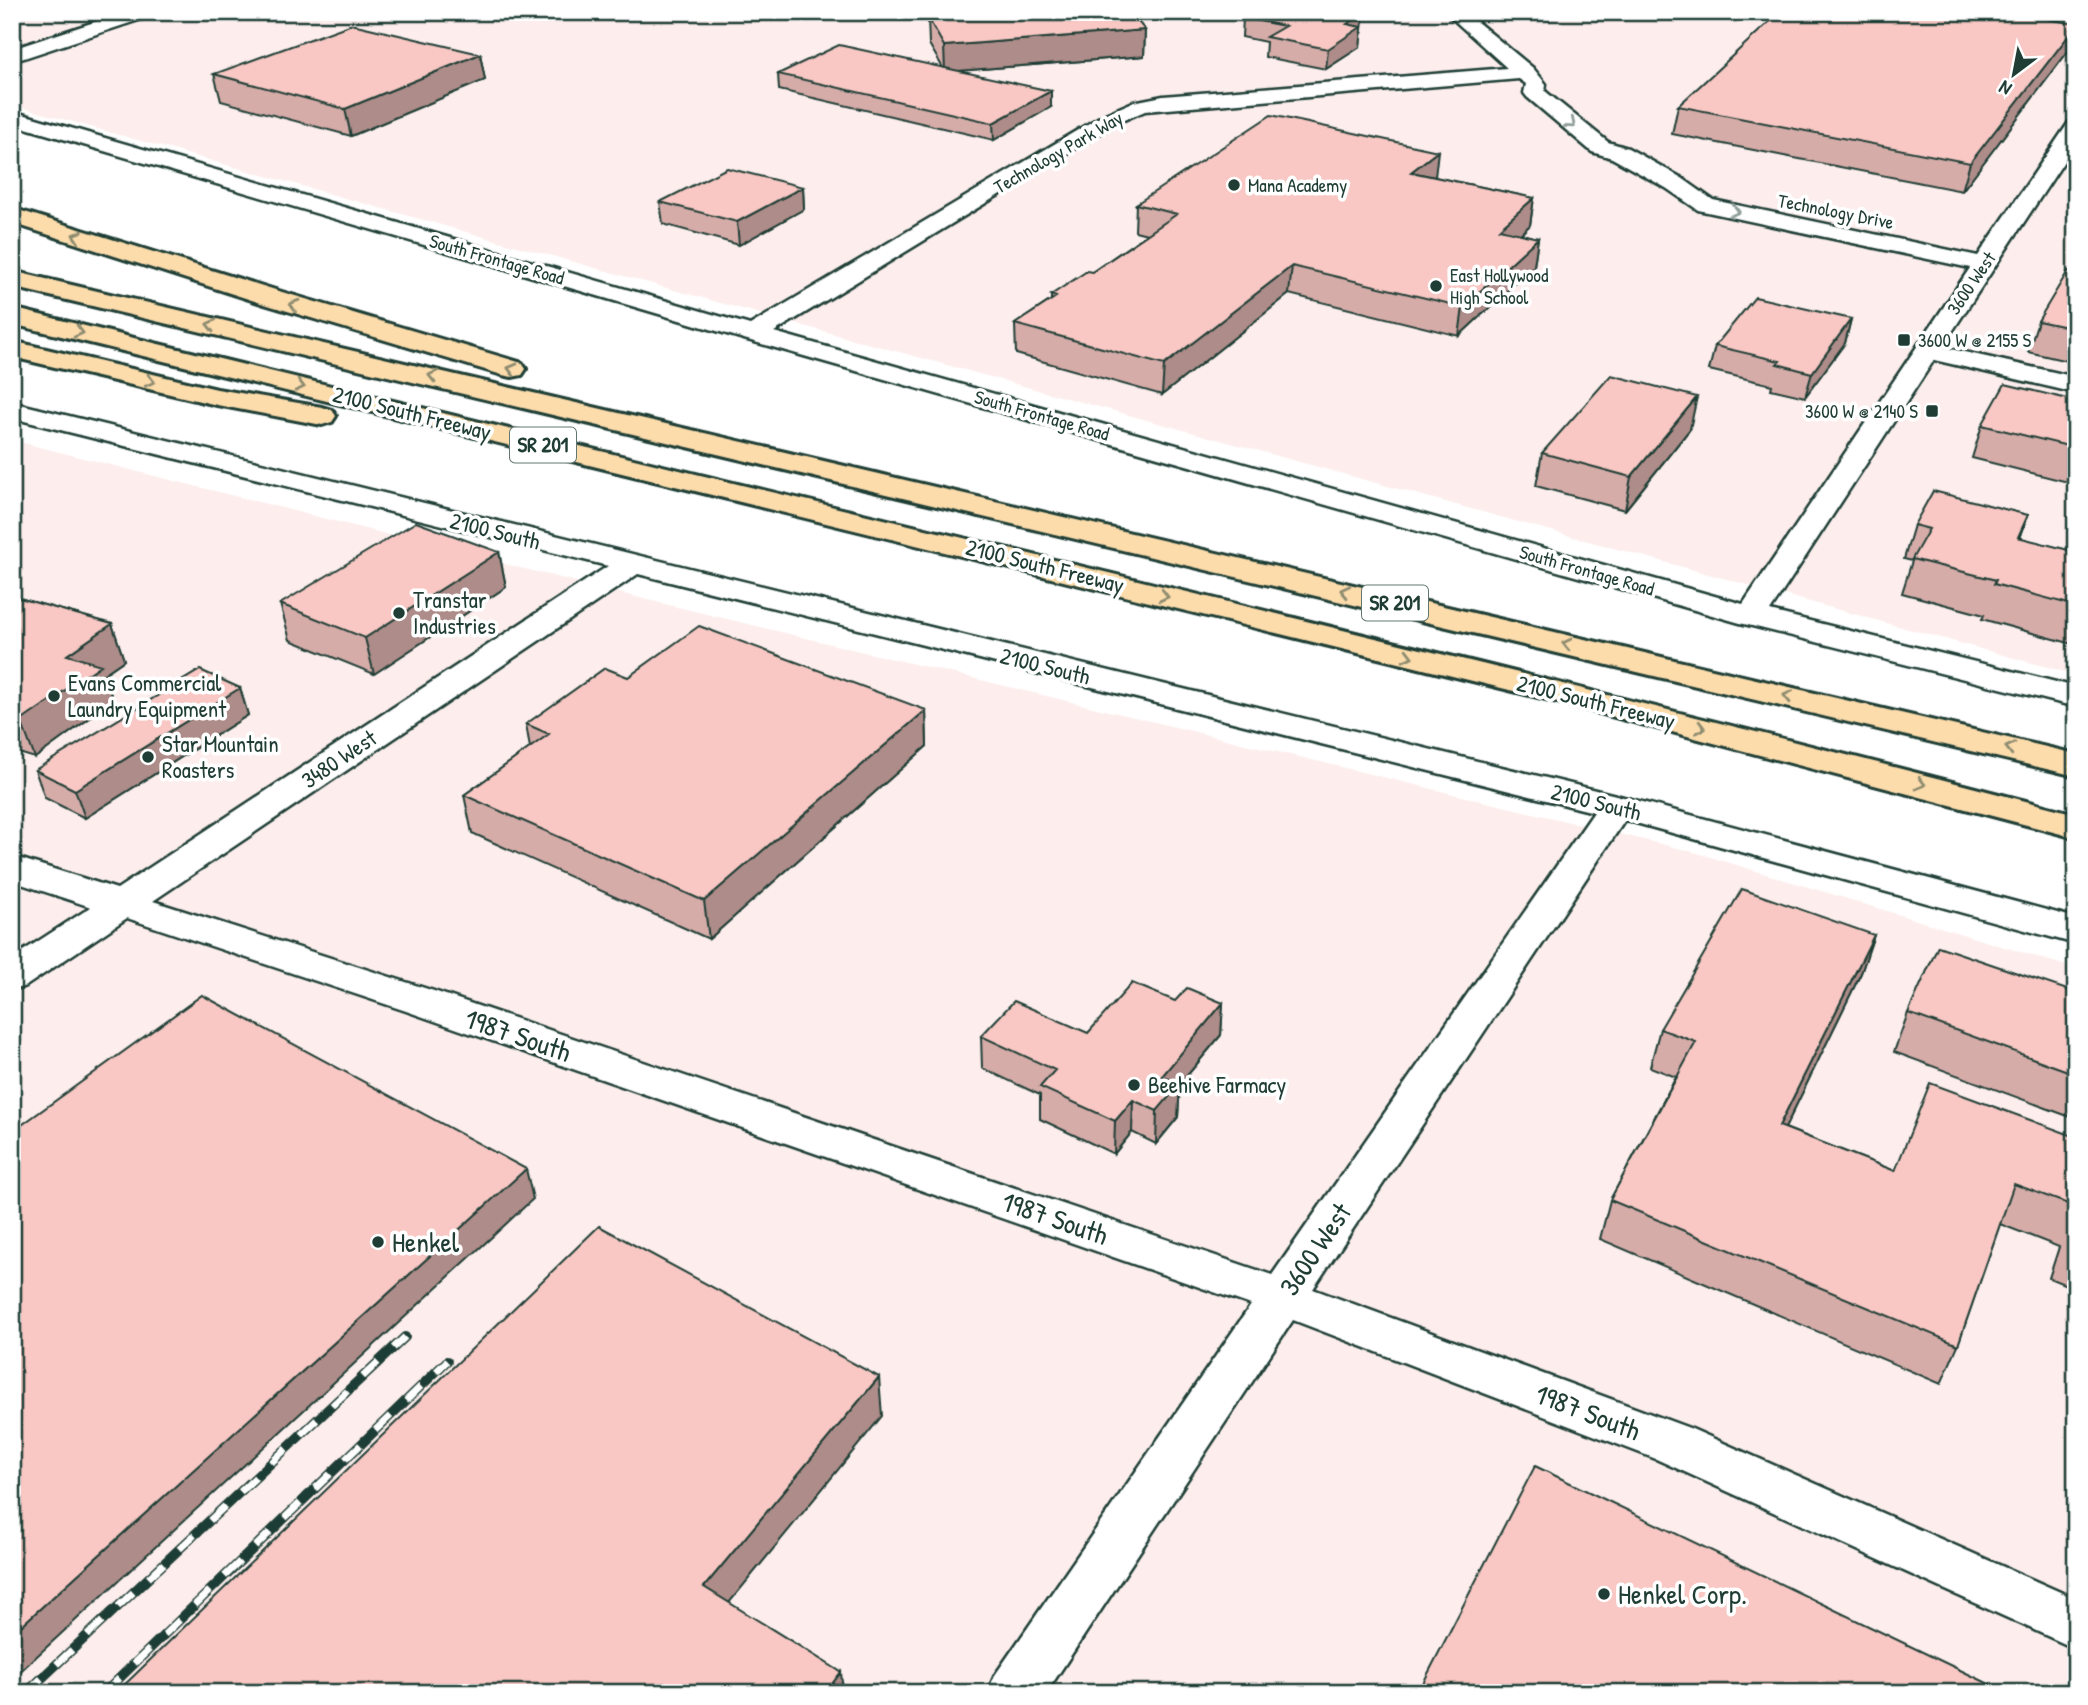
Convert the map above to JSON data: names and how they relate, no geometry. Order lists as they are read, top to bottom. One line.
{"streets":{"highway":["2100 South Freeway","SR 201"],"street":["Technology Park Way","Technology Drive","South Frontage Road","3600 West","2100 South","3480 West","1987 South"]},"crossings":[["Technology Park Way","Technology Drive"],["Technology Park Way","South Frontage Road"],["Technology Drive","3600 West"],["South Frontage Road","3600 West"],["3600 West","2100 South"],["3600 West","1987 South"],["2100 South","3480 West"],["3480 West","1987 South"]],"places":{"other":["Mana Academy","East Hollywood High School","Transtar Industries","Evans Commercial Laundry Equipment","Star Mountain Roasters","Beehive Farmacy","Henkel","Henkel Corp."],"transit":["3600 W @ 2155 S","3600 W @ 2140 S"]},"north":"bottom left"}
